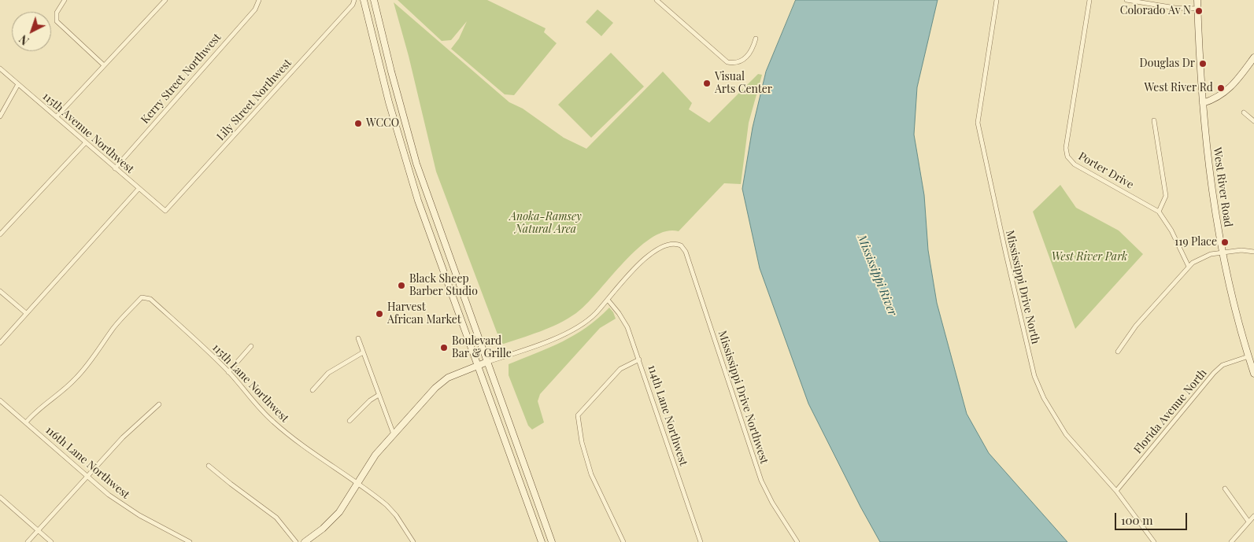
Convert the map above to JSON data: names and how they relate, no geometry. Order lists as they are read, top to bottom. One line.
{"streets":{"main road":["West River Road"],"street":["Kerry Street Northwest","Lily Street Northwest","115th Avenue Northwest","Porter Drive","Mississippi Drive North","115th Lane Northwest","Mississippi Drive Northwest","Florida Avenue North","114th Lane Northwest","116th Lane Northwest"]},"crossings":[["Kerry Street Northwest","115th Avenue Northwest"],["Lily Street Northwest","115th Avenue Northwest"],["West River Road","Florida Avenue North"],["Mississippi Drive North","Florida Avenue North"],["115th Lane Northwest","116th Lane Northwest"],["Mississippi Drive Northwest","114th Lane Northwest"]],"water":["Mississippi River"],"parks":["Anoka-Ramsey Natural Area","West River Park"],"places":["Colorado Av N","Douglas Dr","Visual Arts Center","West River Rd","WCCO","119 Place","Black Sheep Barber Studio","Harvest African Market","Boulevard Bar & Grille"],"scale_bar":"100 m","north":"bottom left"}
